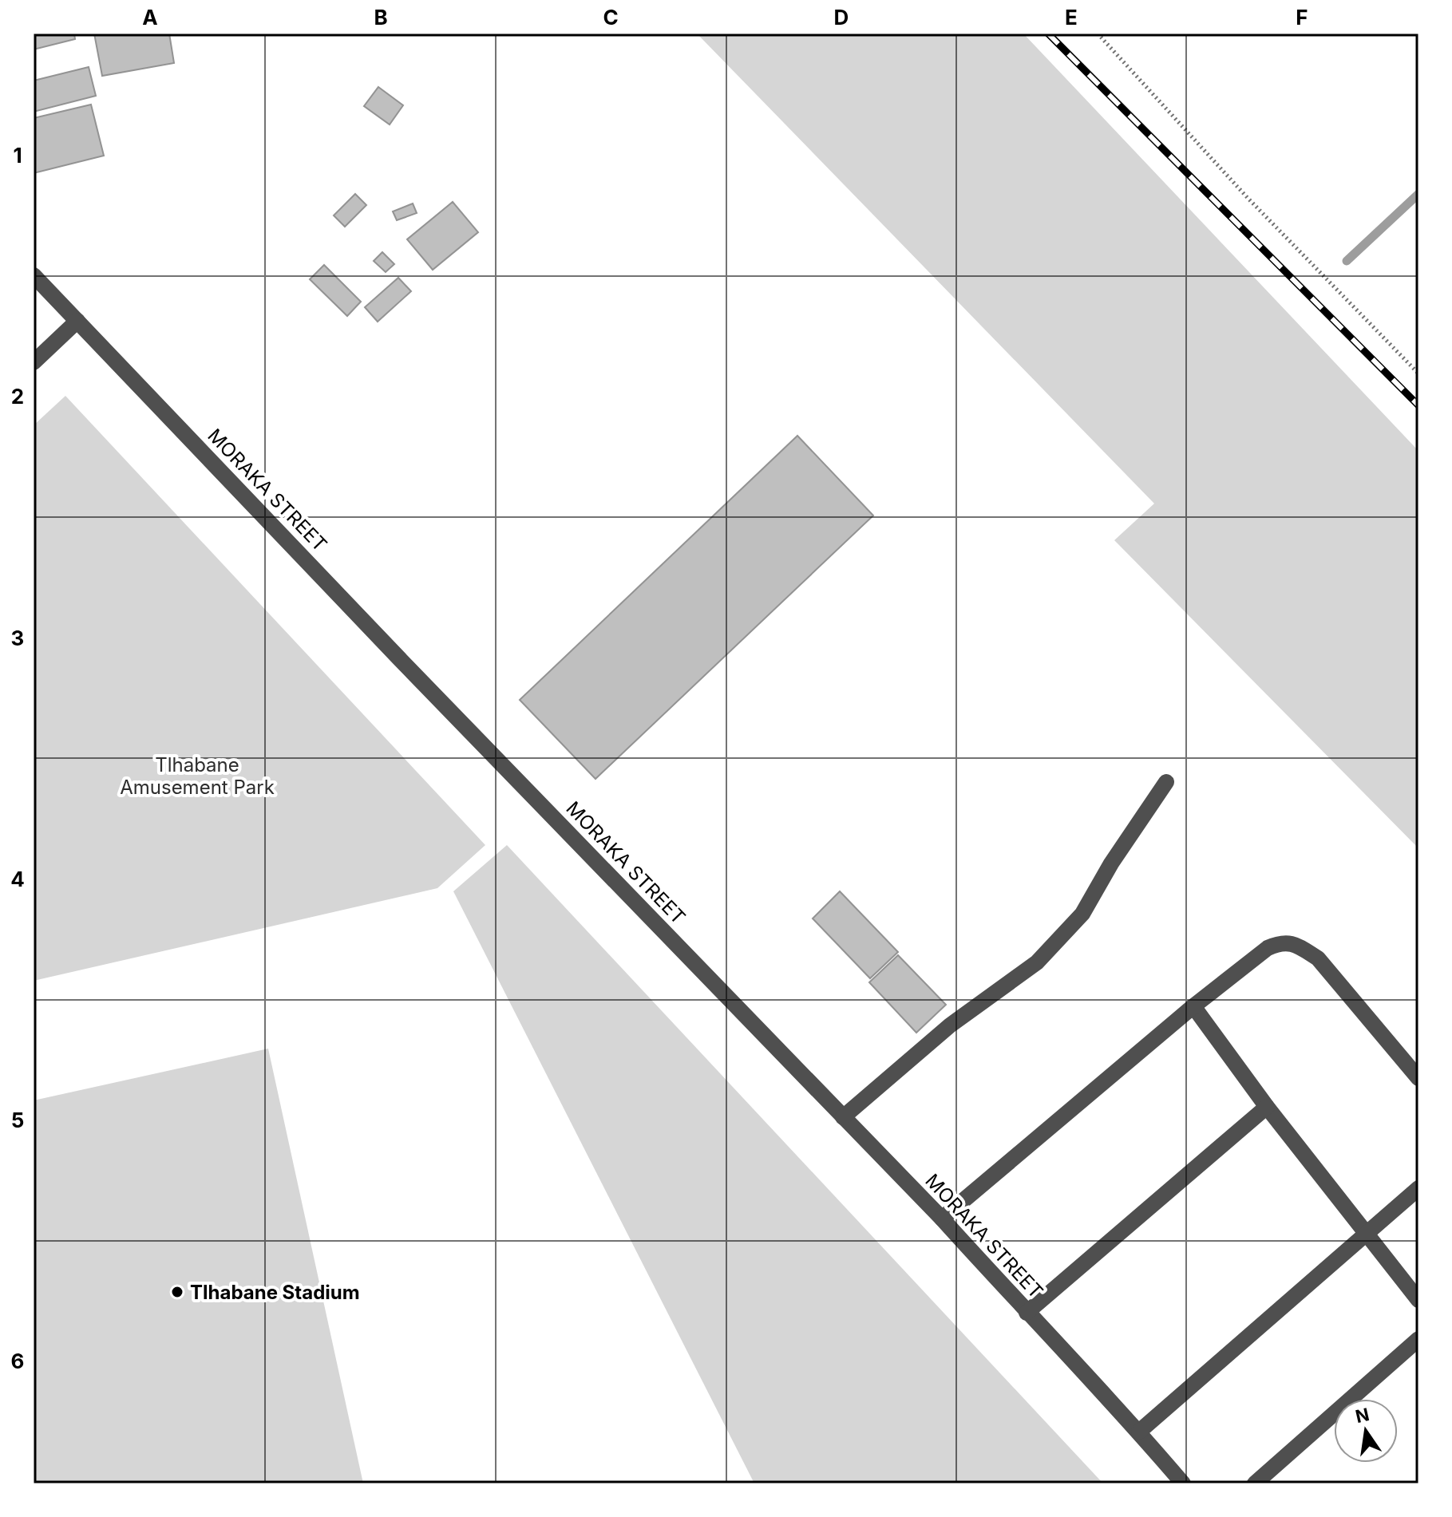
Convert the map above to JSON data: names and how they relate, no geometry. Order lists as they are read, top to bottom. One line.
{"streets":{"street":["MORAKA STREET"]},"parks":["Tlhabane Amusement Park"],"places":["Tlhabane Stadium"],"north":"top","grid":{"columns":["A","B","C","D","E","F"],"rows":["1","2","3","4","5","6"]}}
